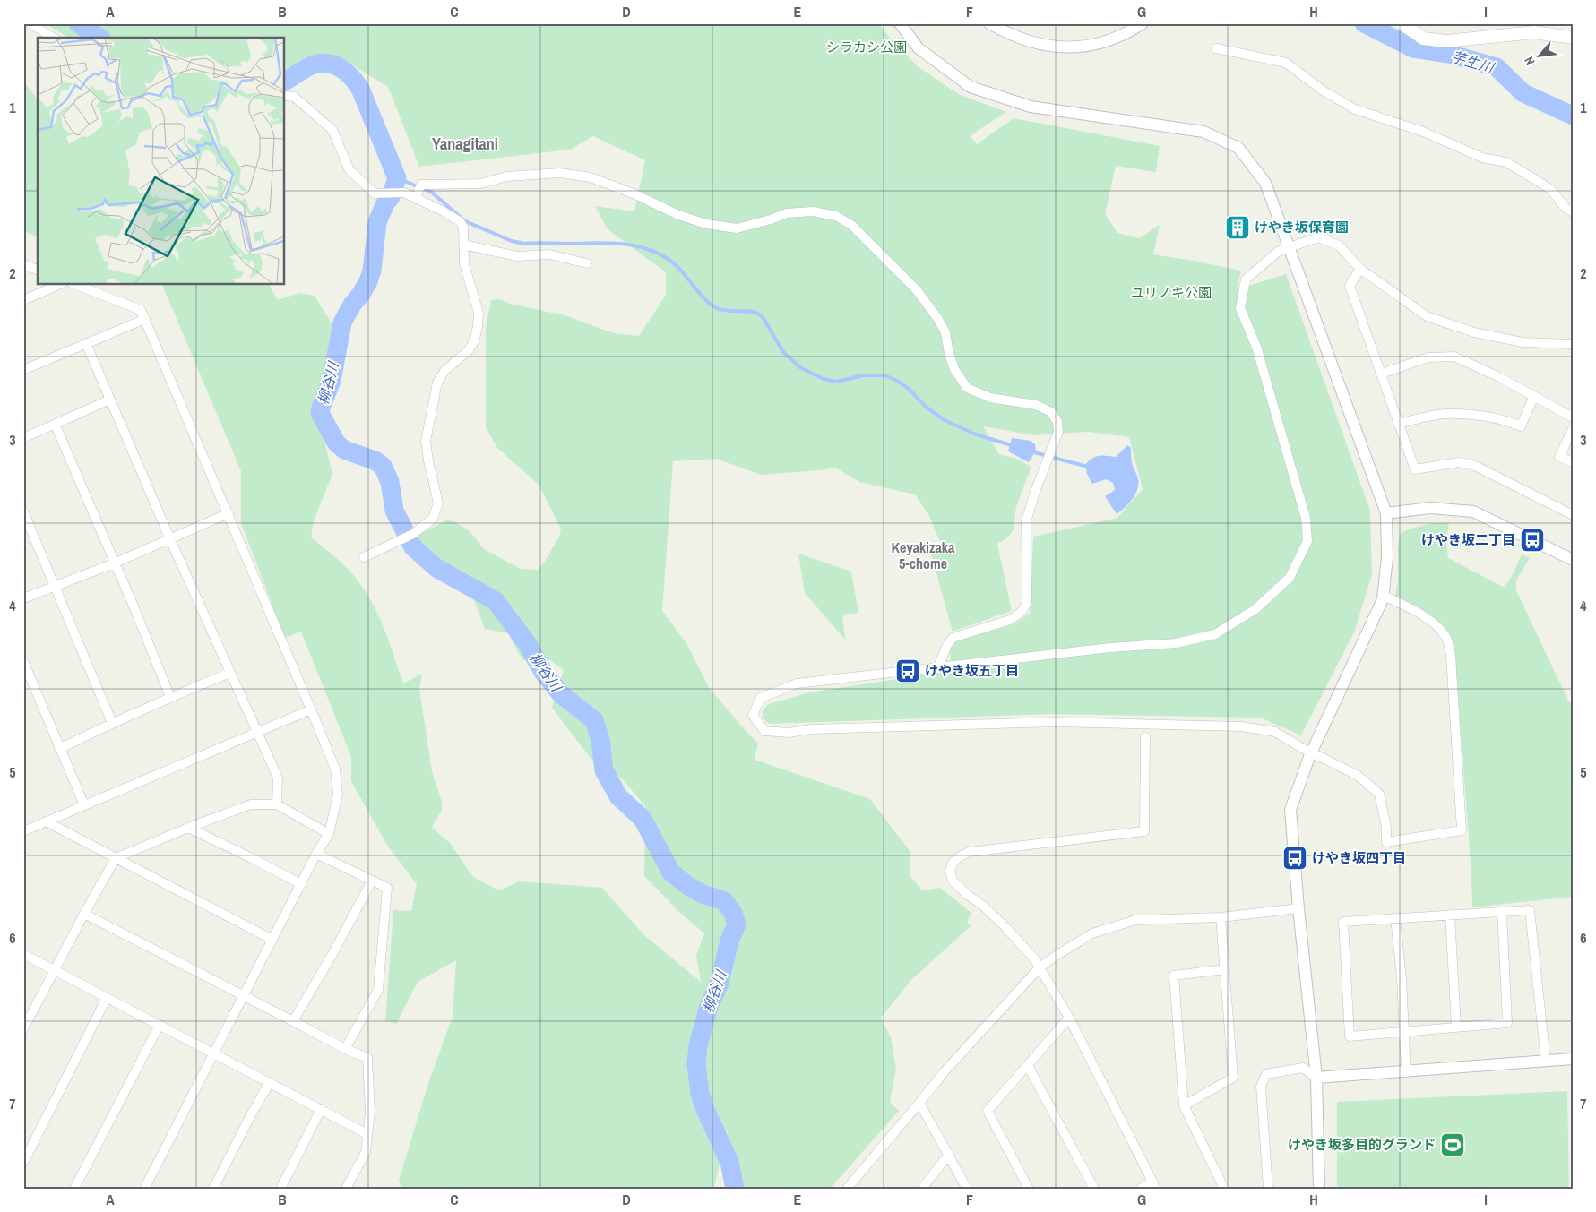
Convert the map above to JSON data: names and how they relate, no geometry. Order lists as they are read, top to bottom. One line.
{"districts":["Yanagitani","Keyakizaka 5-chome"],"water":["芋生川","柳谷川"],"parks":["シラカシ公園","ユリノキ公園"],"places":{"building":["けやき坂保育園"],"bus stop":["けやき坂二丁目","けやき坂五丁目","けやき坂四丁目"],"sports":["けやき坂多目的グランド"]},"north":"bottom left","grid":{"columns":["A","B","C","D","E","F","G","H","I"],"rows":["1","2","3","4","5","6","7"]}}
